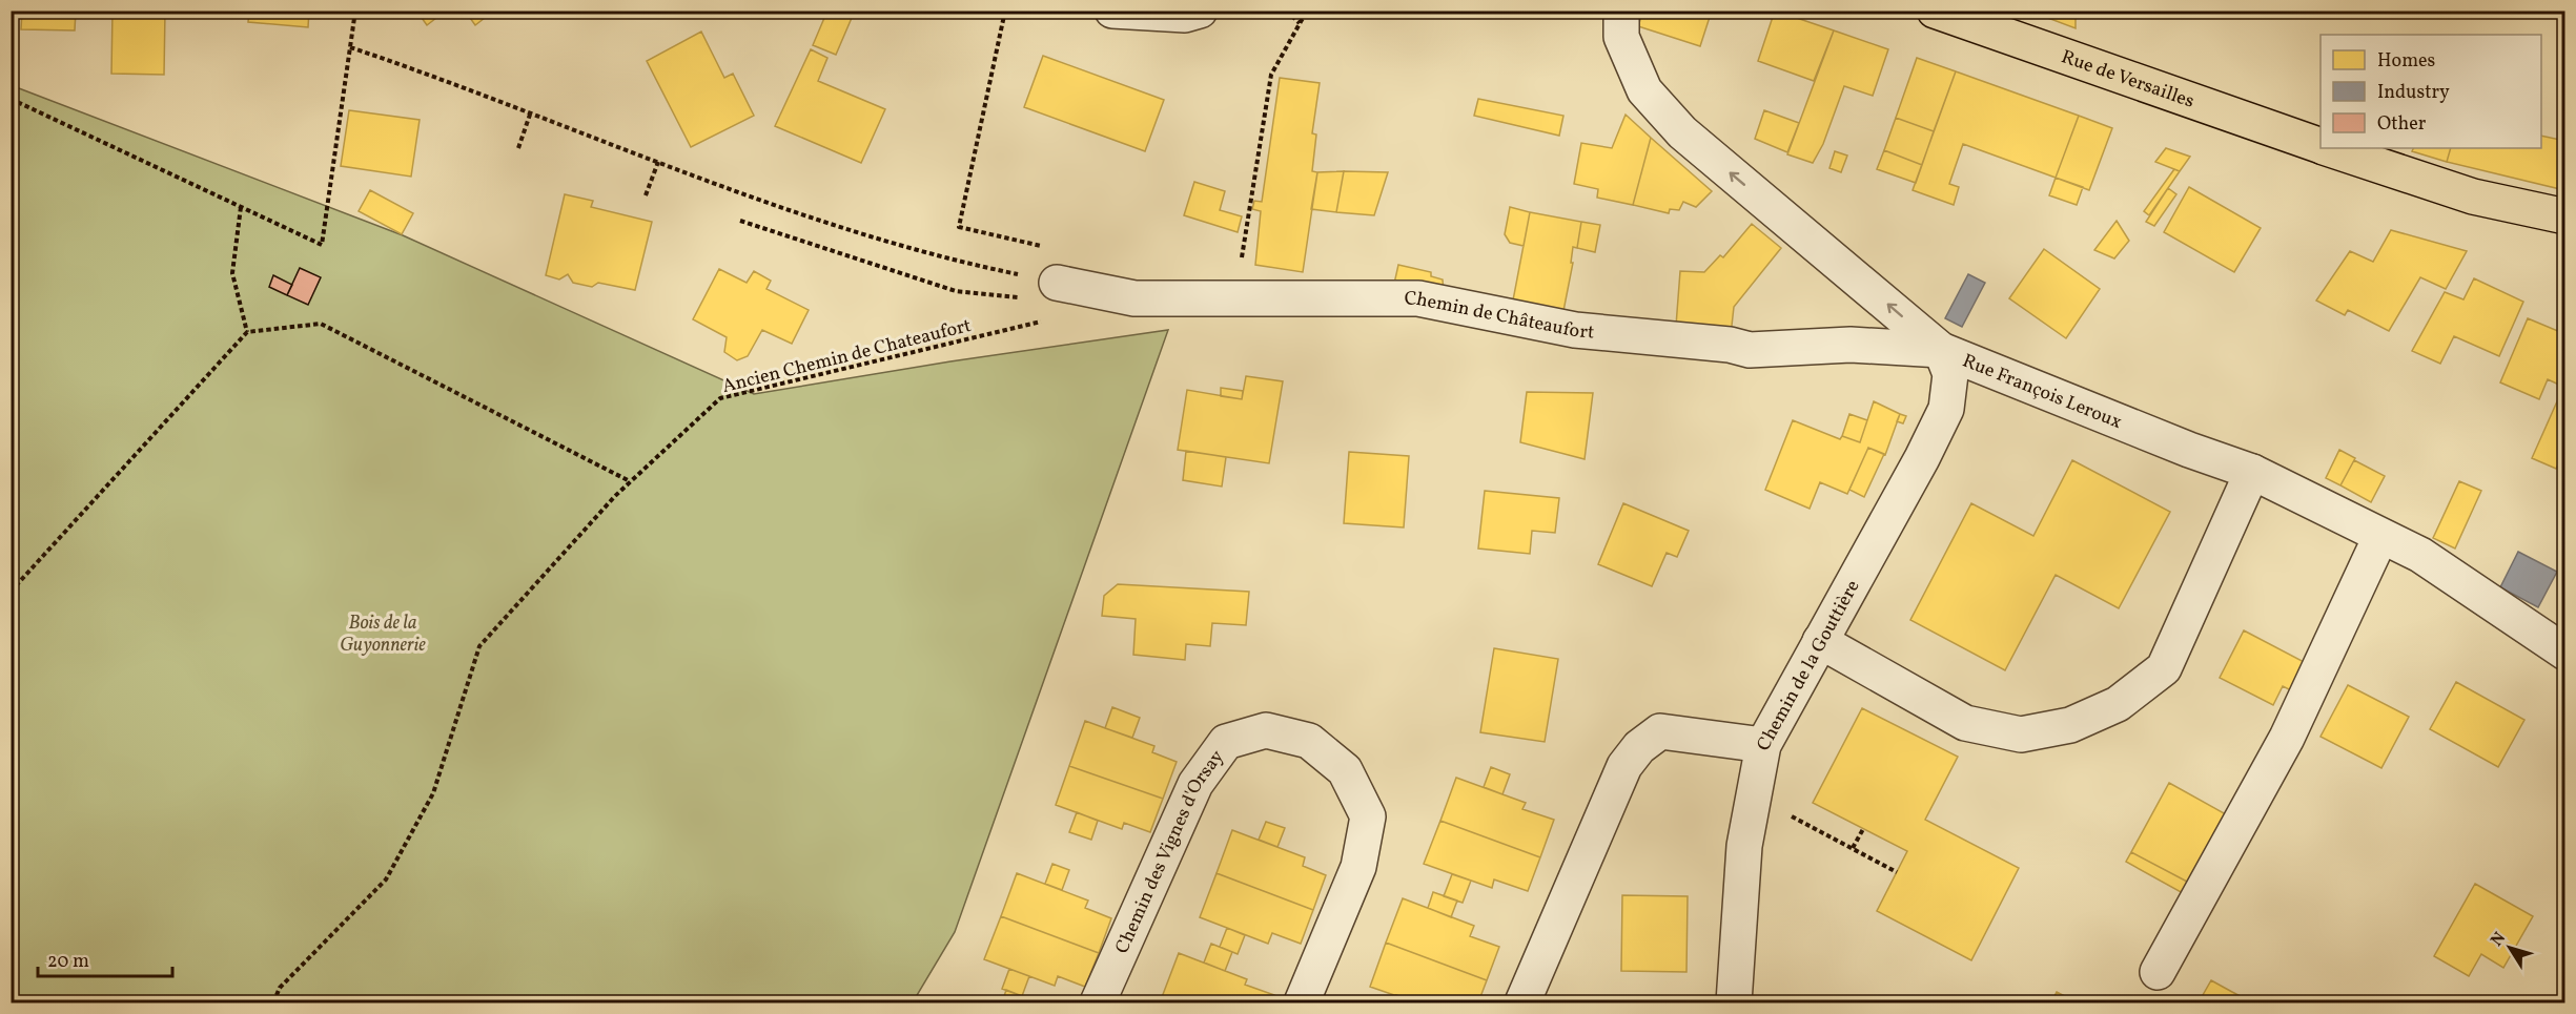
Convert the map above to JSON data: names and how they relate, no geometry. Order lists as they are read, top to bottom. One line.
{"streets":{"main road":["Rue de Versailles"],"street":["Chemin de Châteaufort","Rue François Leroux","Chemin de la Gouttière","Chemin des Vignes d'Orsay"],"path":["Ancien Chemin de Chateaufort"]},"crossings":[["Chemin de Châteaufort","Rue François Leroux"],["Chemin de Châteaufort","Chemin de la Gouttière"],["Rue François Leroux","Chemin de la Gouttière"]],"one_way":["Rue François Leroux"],"parks":["Bois de la Guyonnerie"],"legend":["Homes","Industry","Other"],"scale_bar":"20 m","north":"top left"}
